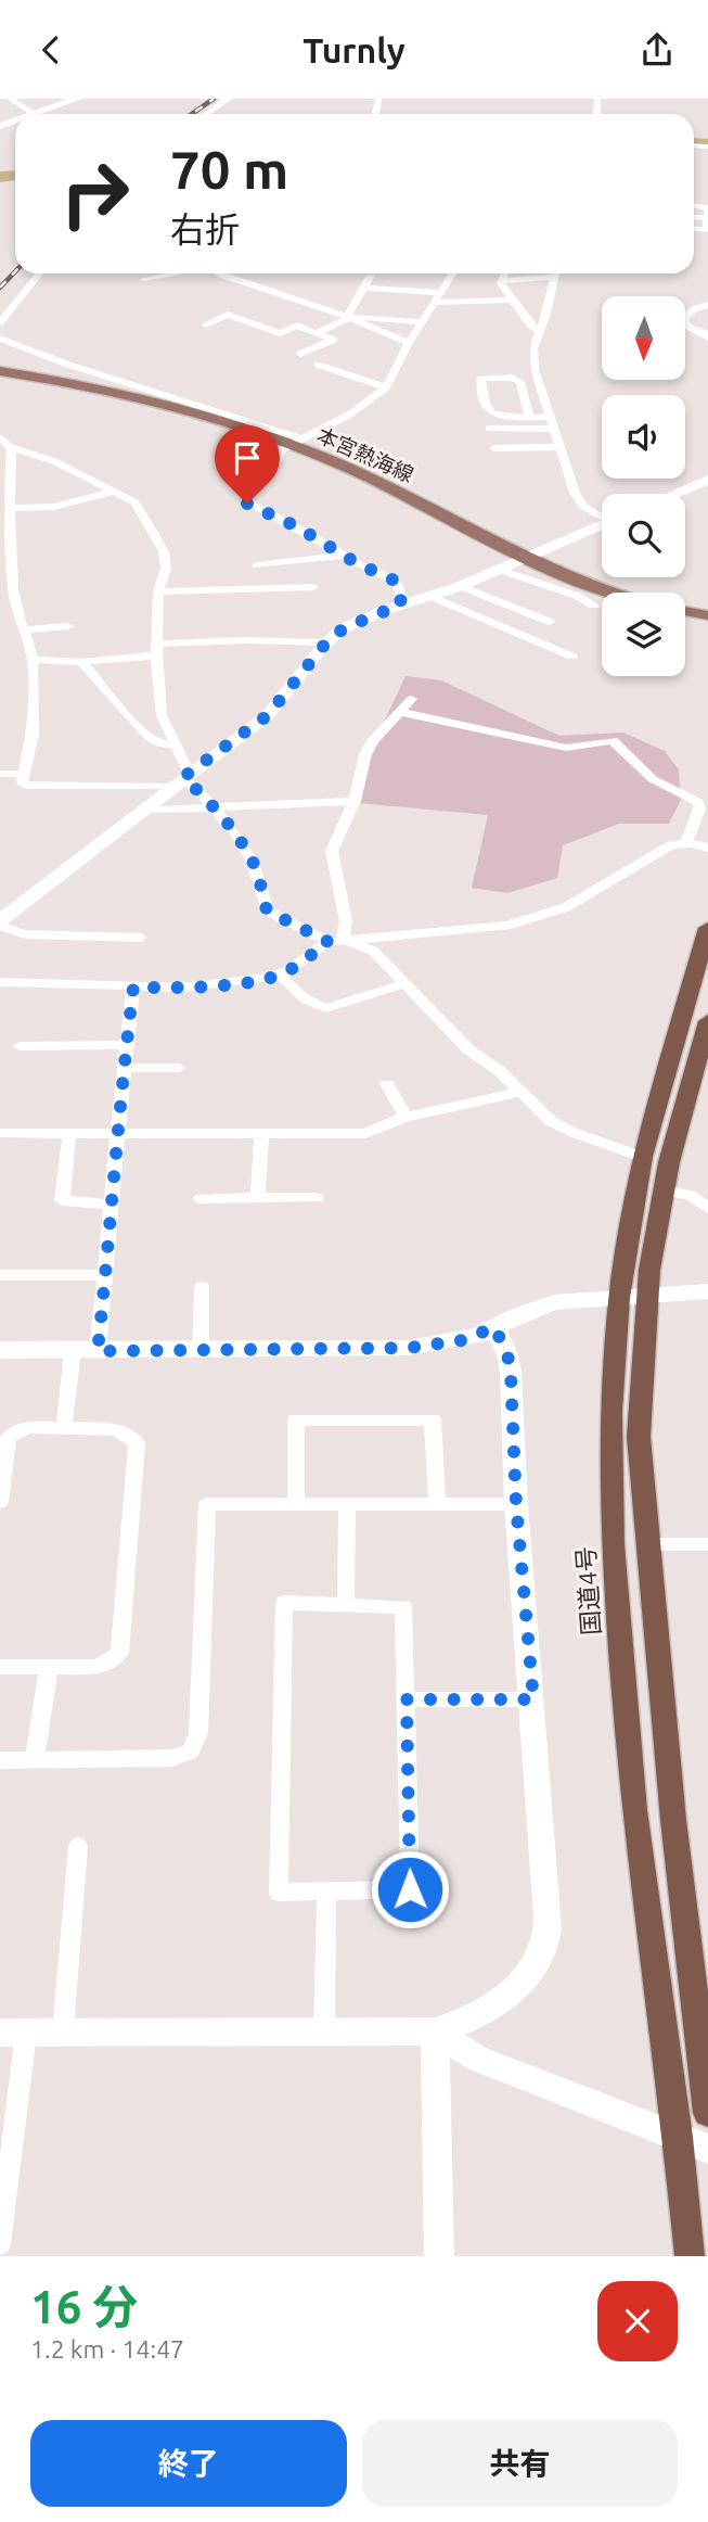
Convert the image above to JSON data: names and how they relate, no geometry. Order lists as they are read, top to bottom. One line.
{"streets":{"highway":["国道4号"],"main road":["本宮熱海線"]},"north":"bottom","page":{"header":"Turnly","turn":["70 m","右折"],"heading":["16 分","1.2 km · 14:47"],"buttons":["終了","共有"]}}
